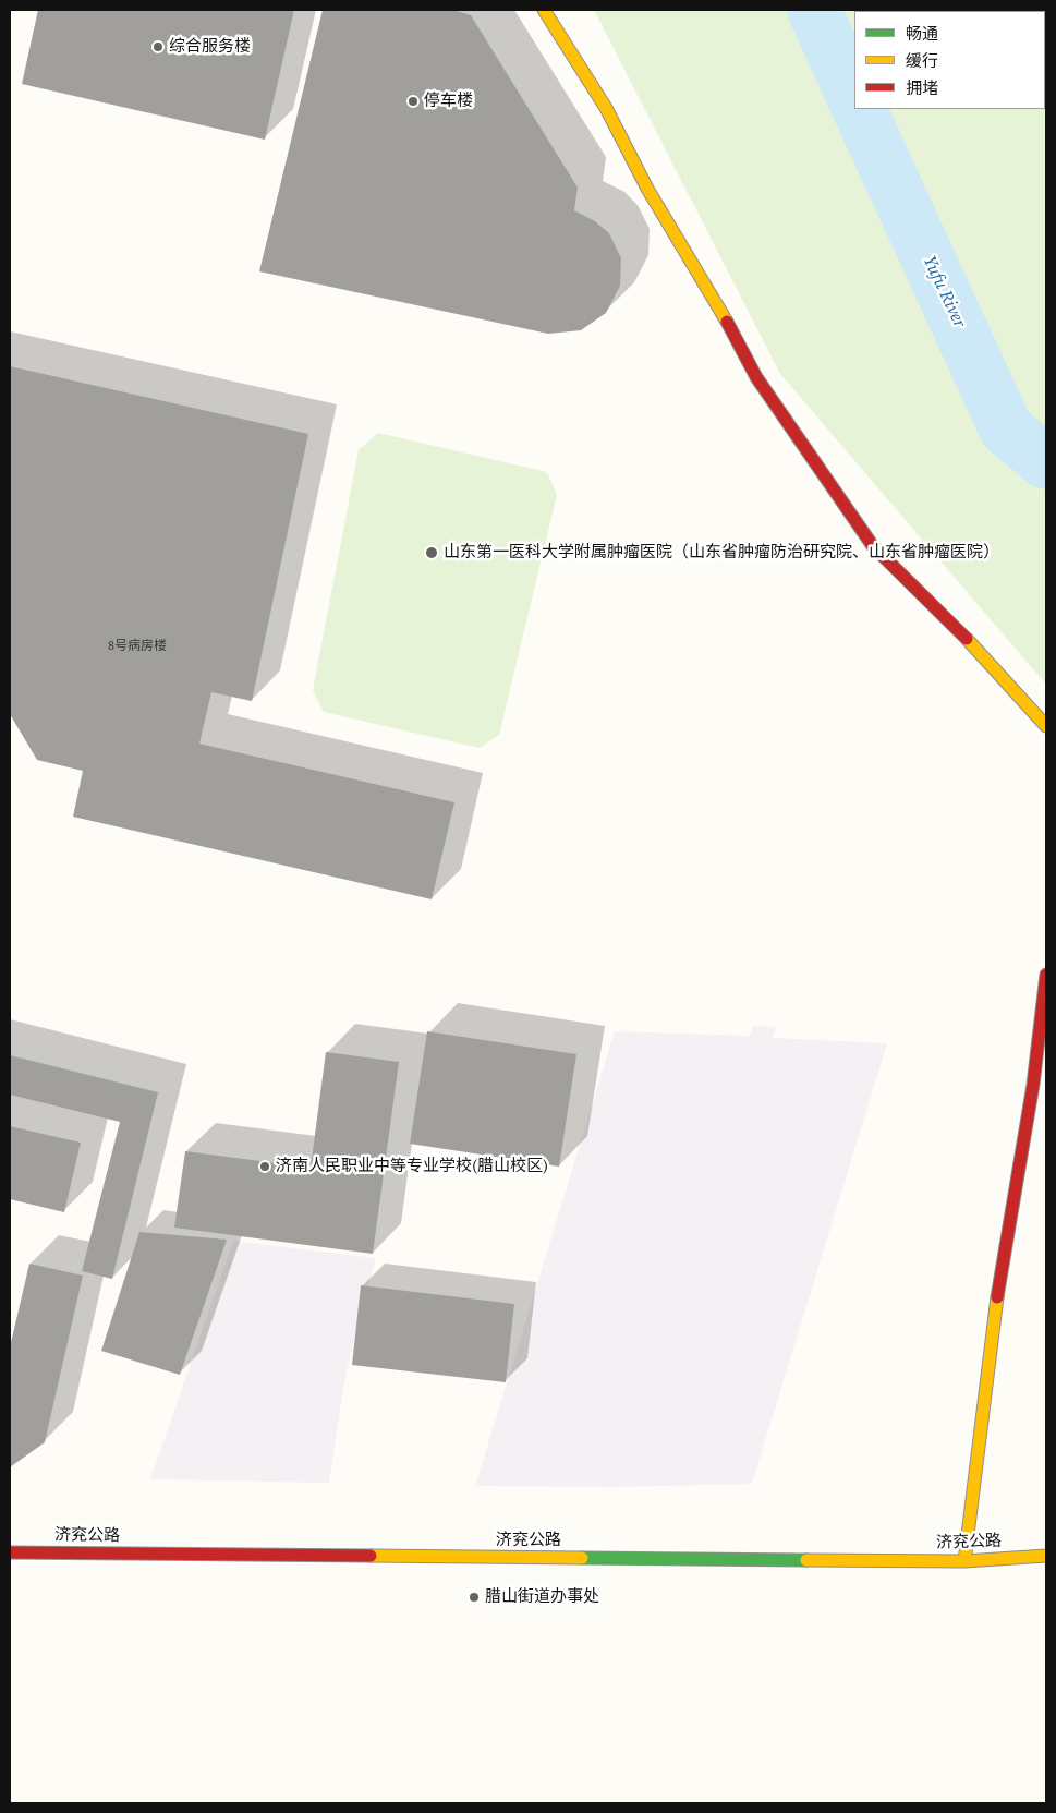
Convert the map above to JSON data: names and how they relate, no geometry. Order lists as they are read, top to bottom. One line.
{"streets":{"street":["济兖公路"]},"water":["Yufu River"],"places":["综合服务楼","停车楼","山东第一医科大学附属肿瘤医院（山东省肿瘤防治研究院、山东省肿瘤医院）","济南人民职业中等专业学校(腊山校区)","腊山街道办事处"],"house_numbers":["8号病房楼"],"legend":["畅通","缓行","拥堵"]}
